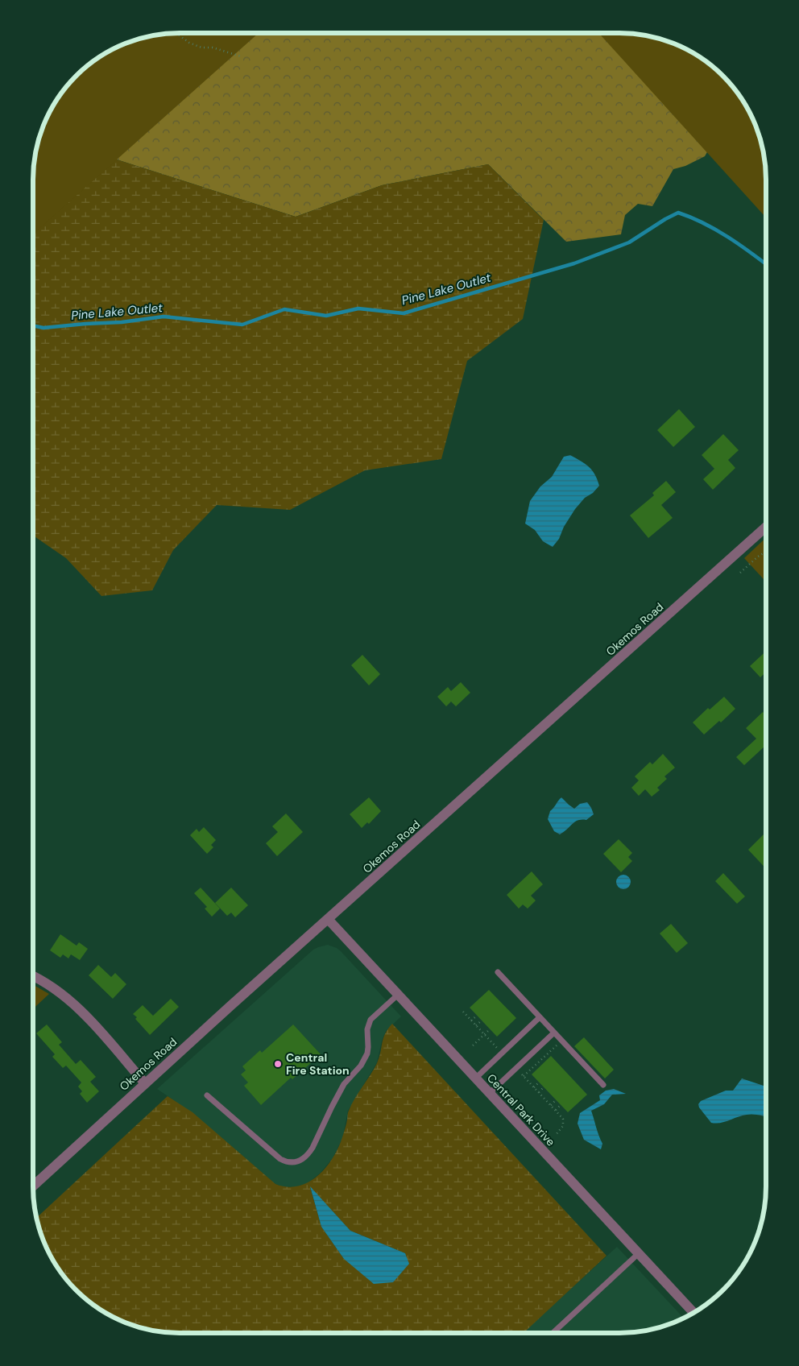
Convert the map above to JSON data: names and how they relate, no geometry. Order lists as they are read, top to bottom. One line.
{"streets":{"street":["Okemos Road","Central Park Drive"]},"crossings":[["Okemos Road","Central Park Drive"]],"water":["Pine Lake Outlet"],"places":["Central Fire Station"]}
